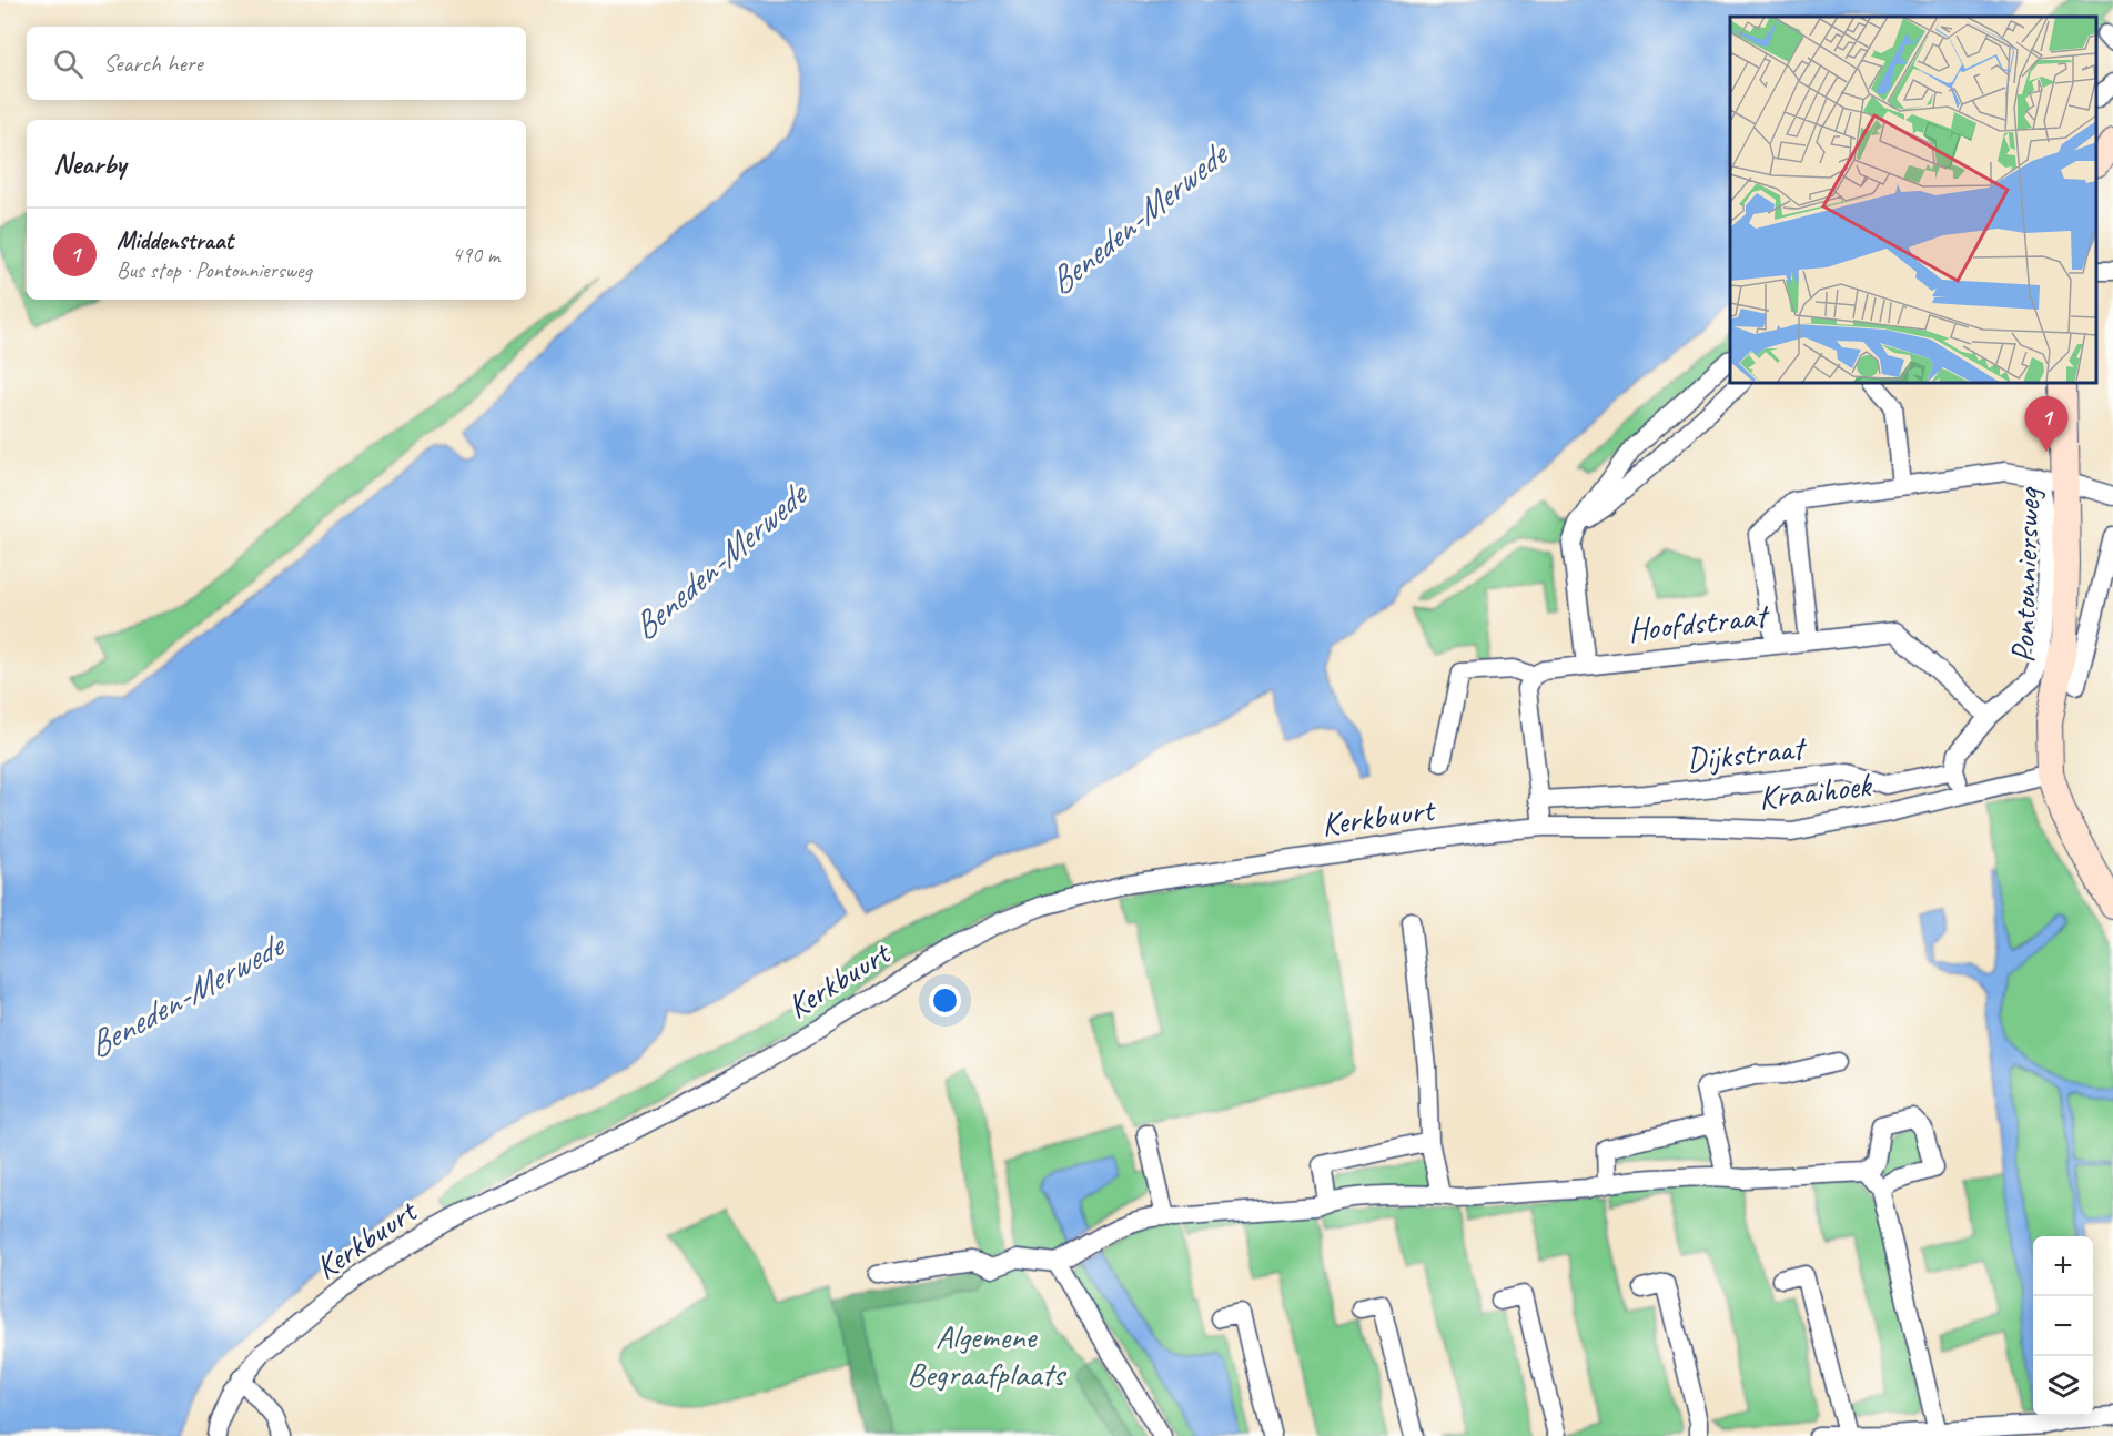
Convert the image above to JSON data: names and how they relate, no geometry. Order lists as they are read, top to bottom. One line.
{"streets":{"street":["Pontonniersweg","Hoofdstraat","Dijkstraat","Kraaihoek","Kerkbuurt"]},"crossings":[["Pontonniersweg","Kraaihoek"],["Kraaihoek","Kerkbuurt"]],"water":["Beneden-Merwede"],"parks":["Algemene Begraafplaats"],"page":{"search":"Search here","heading":"Nearby","list":[{"mark":"1","name":"Middenstraat","note":"Bus stop · Pontonniersweg","value":"490 m"}],"pins":"1","map_buttons":["+","−"]}}
